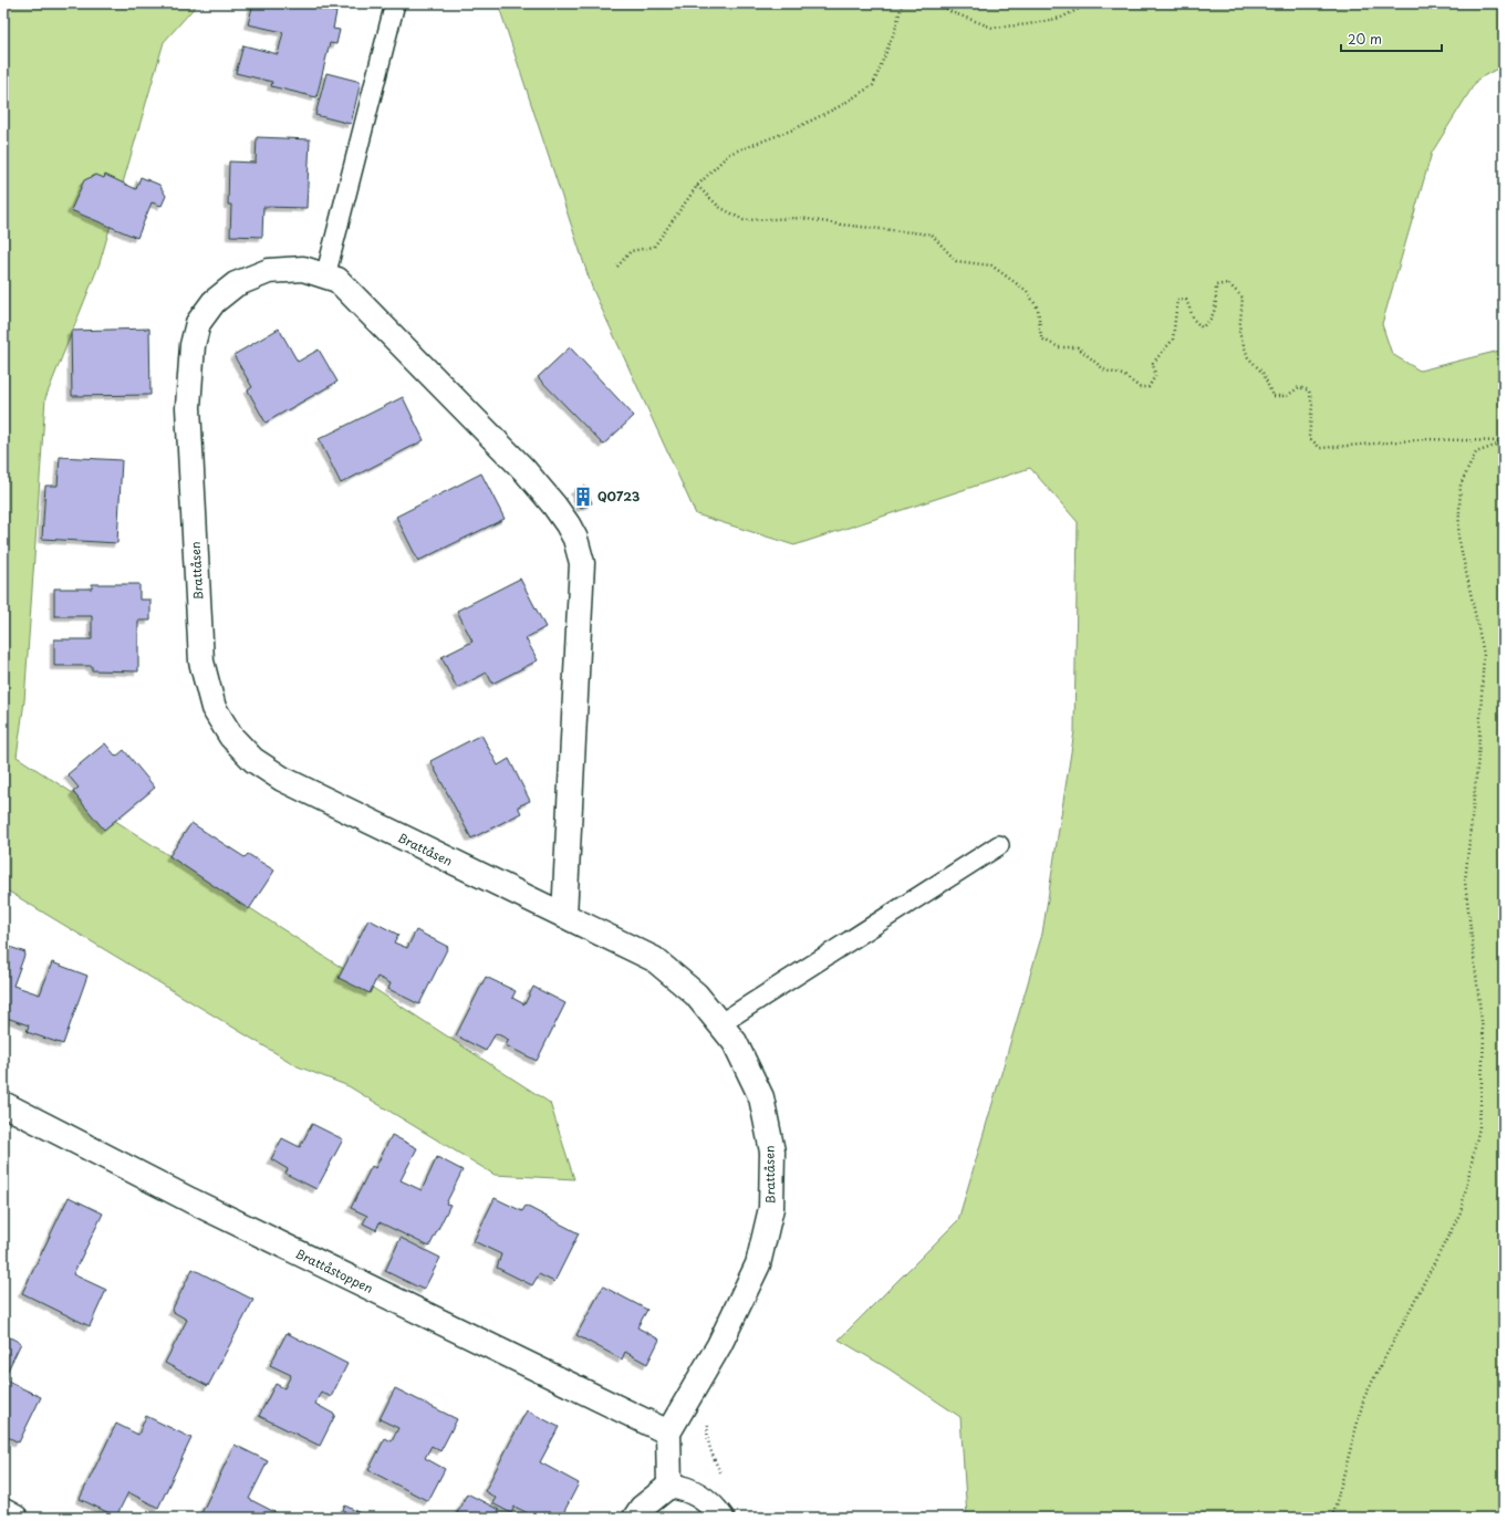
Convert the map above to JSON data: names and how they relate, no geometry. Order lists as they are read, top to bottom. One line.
{"streets":{"street":["Brattåsen","Brattåstoppen"]},"crossings":[["Brattåsen","Brattåstoppen"]],"places":{"building":["QO723"]},"scale_bar":"20 m"}
